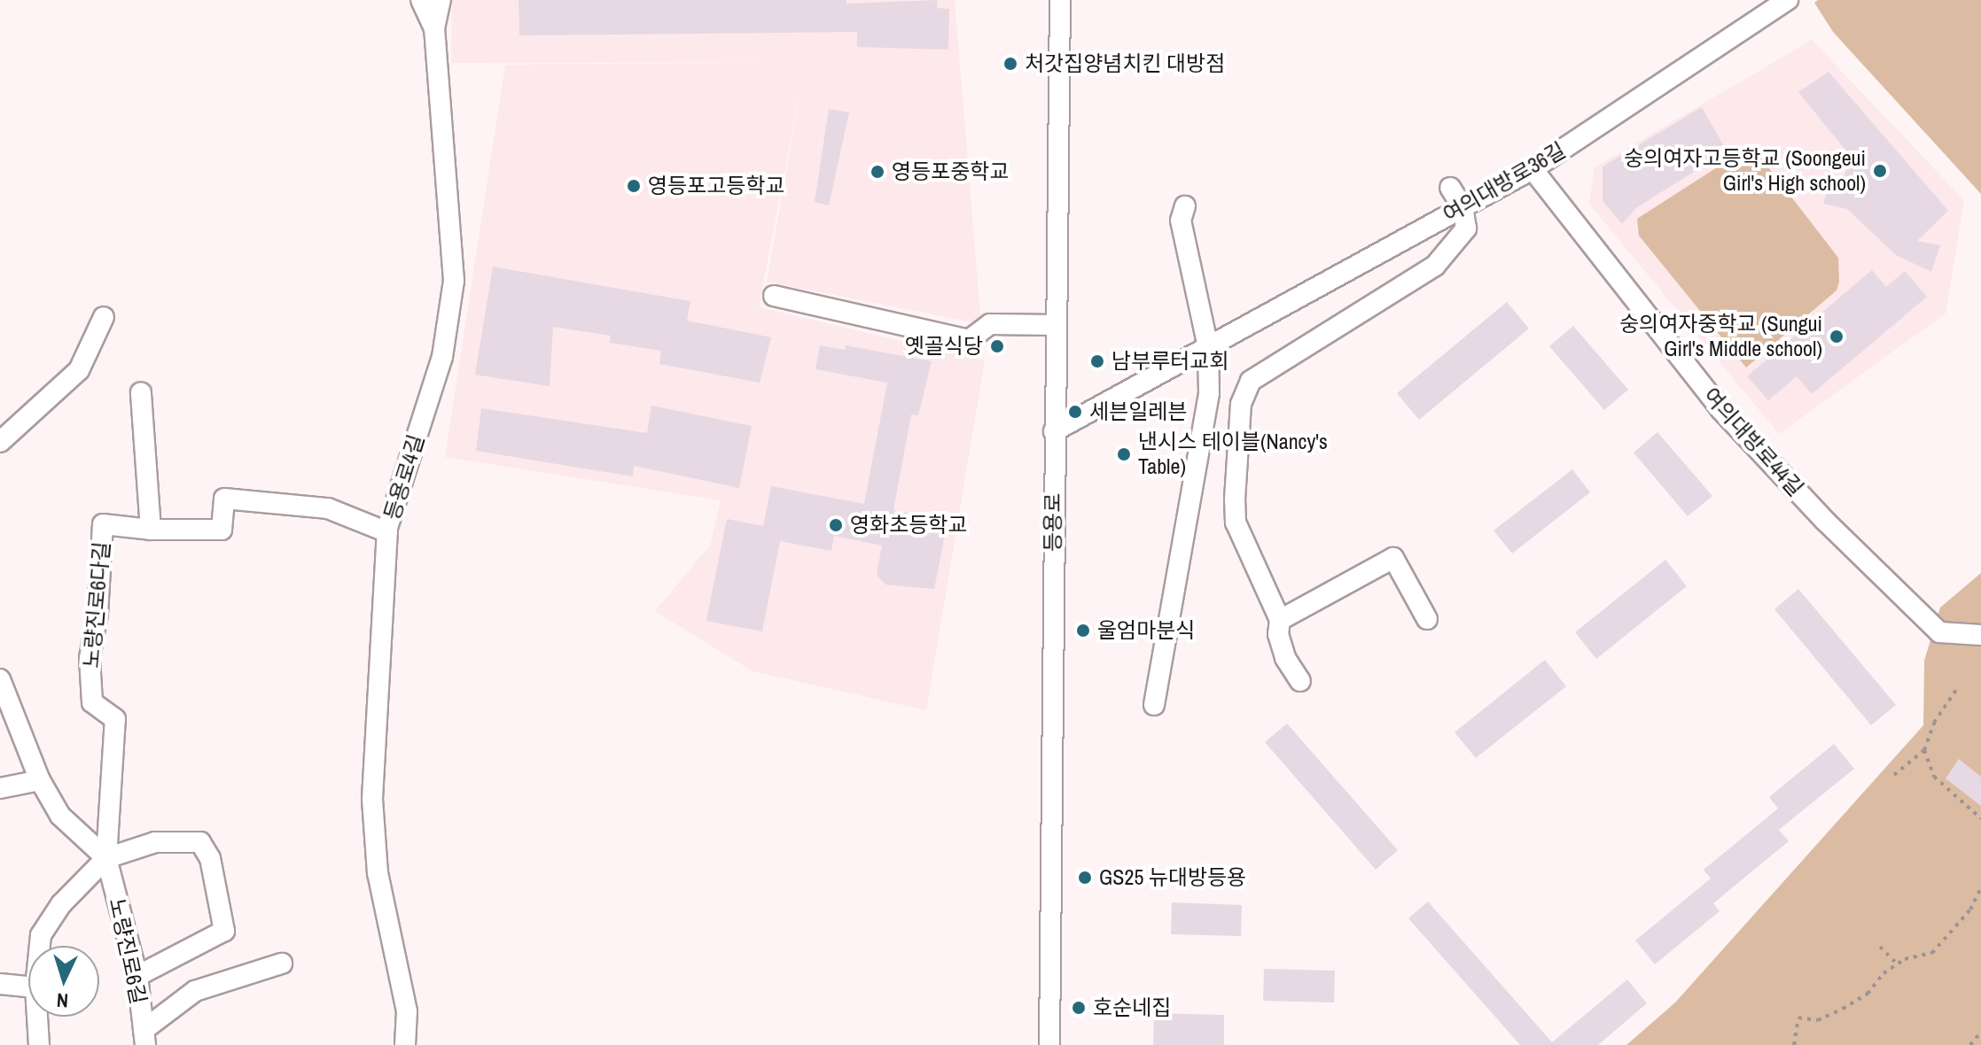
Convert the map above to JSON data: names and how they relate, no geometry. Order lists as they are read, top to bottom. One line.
{"streets":{"street":["여의대방로36길","여의대방로44길","등용로4길","등용로","노량진로6다길","노량진로6길"]},"crossings":[["여의대방로36길","여의대방로44길"],["여의대방로36길","등용로"],["노량진로6다길","노량진로6길"]],"places":["처갓집양념치킨 대방점","숭의여자고등학교 (Soongeui Girl's High school)","영등포중학교","영등포고등학교","숭의여자중학교 (Sungui Girl's Middle school)","옛골식당","남부루터교회","세븐일레븐","낸시스 테이블(Nancy's Table)","영화초등학교","울엄마분식","GS25 뉴대방등용","호순네집"],"north":"bottom"}
